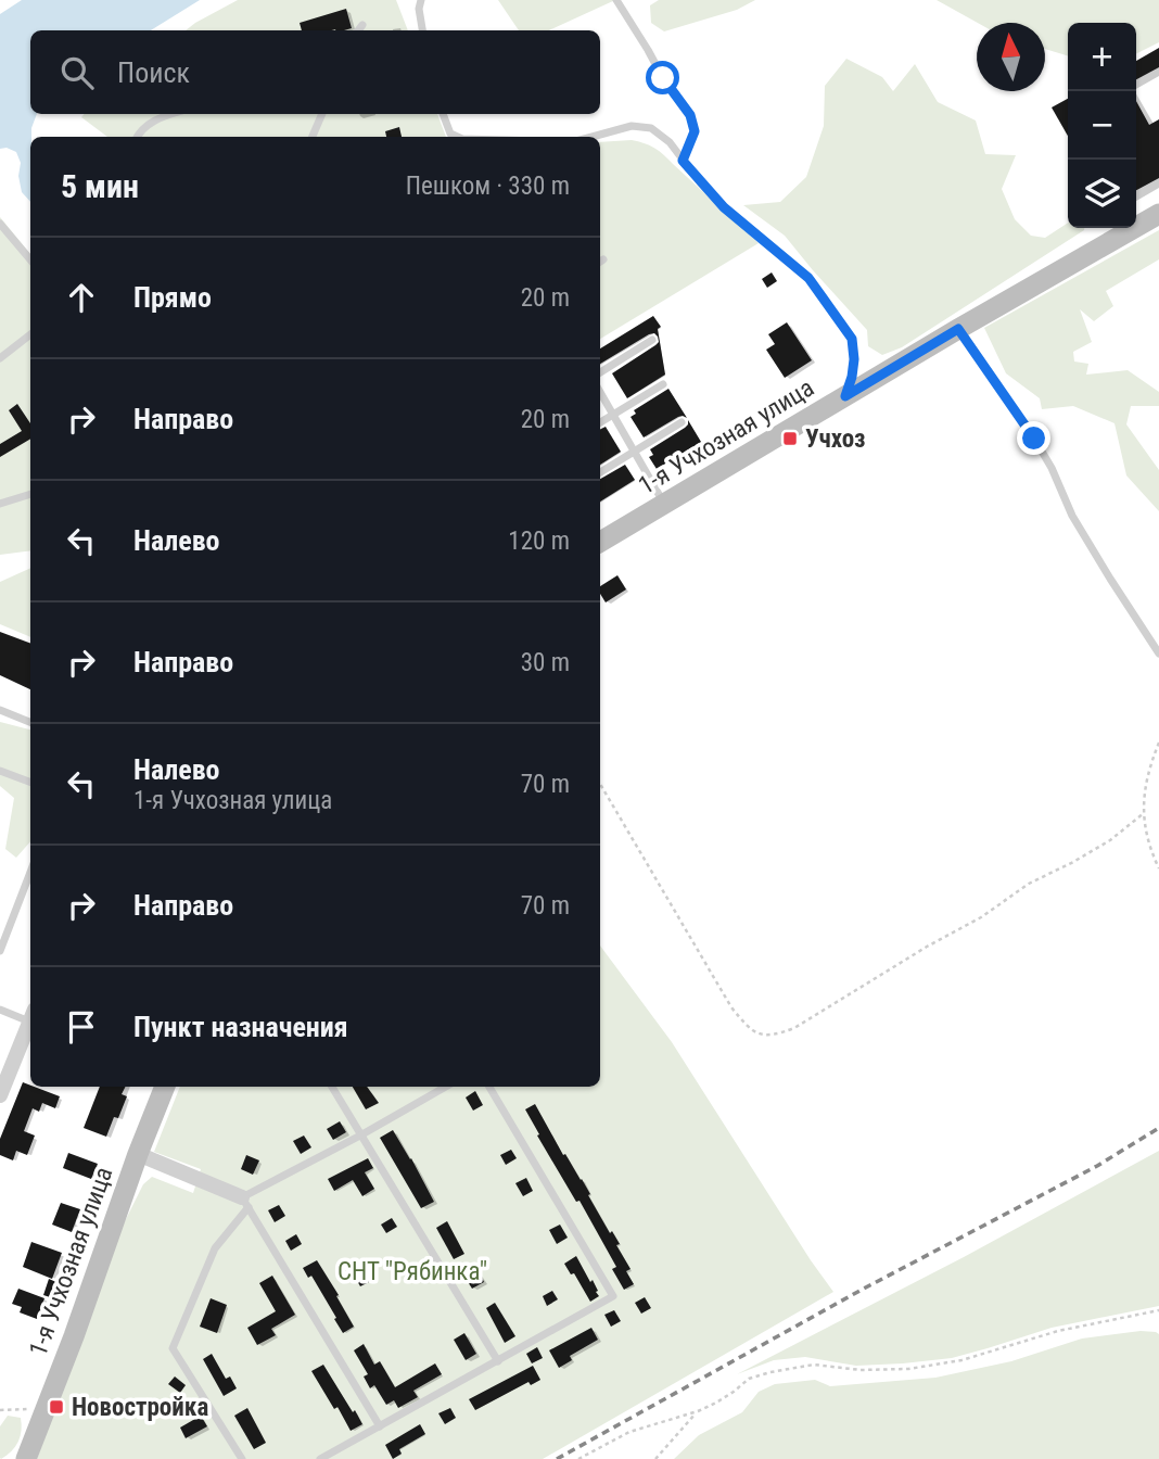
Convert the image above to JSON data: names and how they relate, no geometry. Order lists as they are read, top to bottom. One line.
{"streets":{"street":["1-я Учхозная улица"]},"parks":["СНТ \"Рябинка\""],"places":{"transit":["Учхоз","Новостройка"]},"north":"top","page":{"map_buttons":["+","−"],"search":"Поиск","heading":["5 мин","Пешком · 330 m"],"list":[["Прямо","20 m"],["Направо","20 m"],["Налево","120 m"],["Направо","30 m"],["Налево","1-я Учхозная улица","70 m"],["Направо","70 m"],"Пункт назначения"]}}
